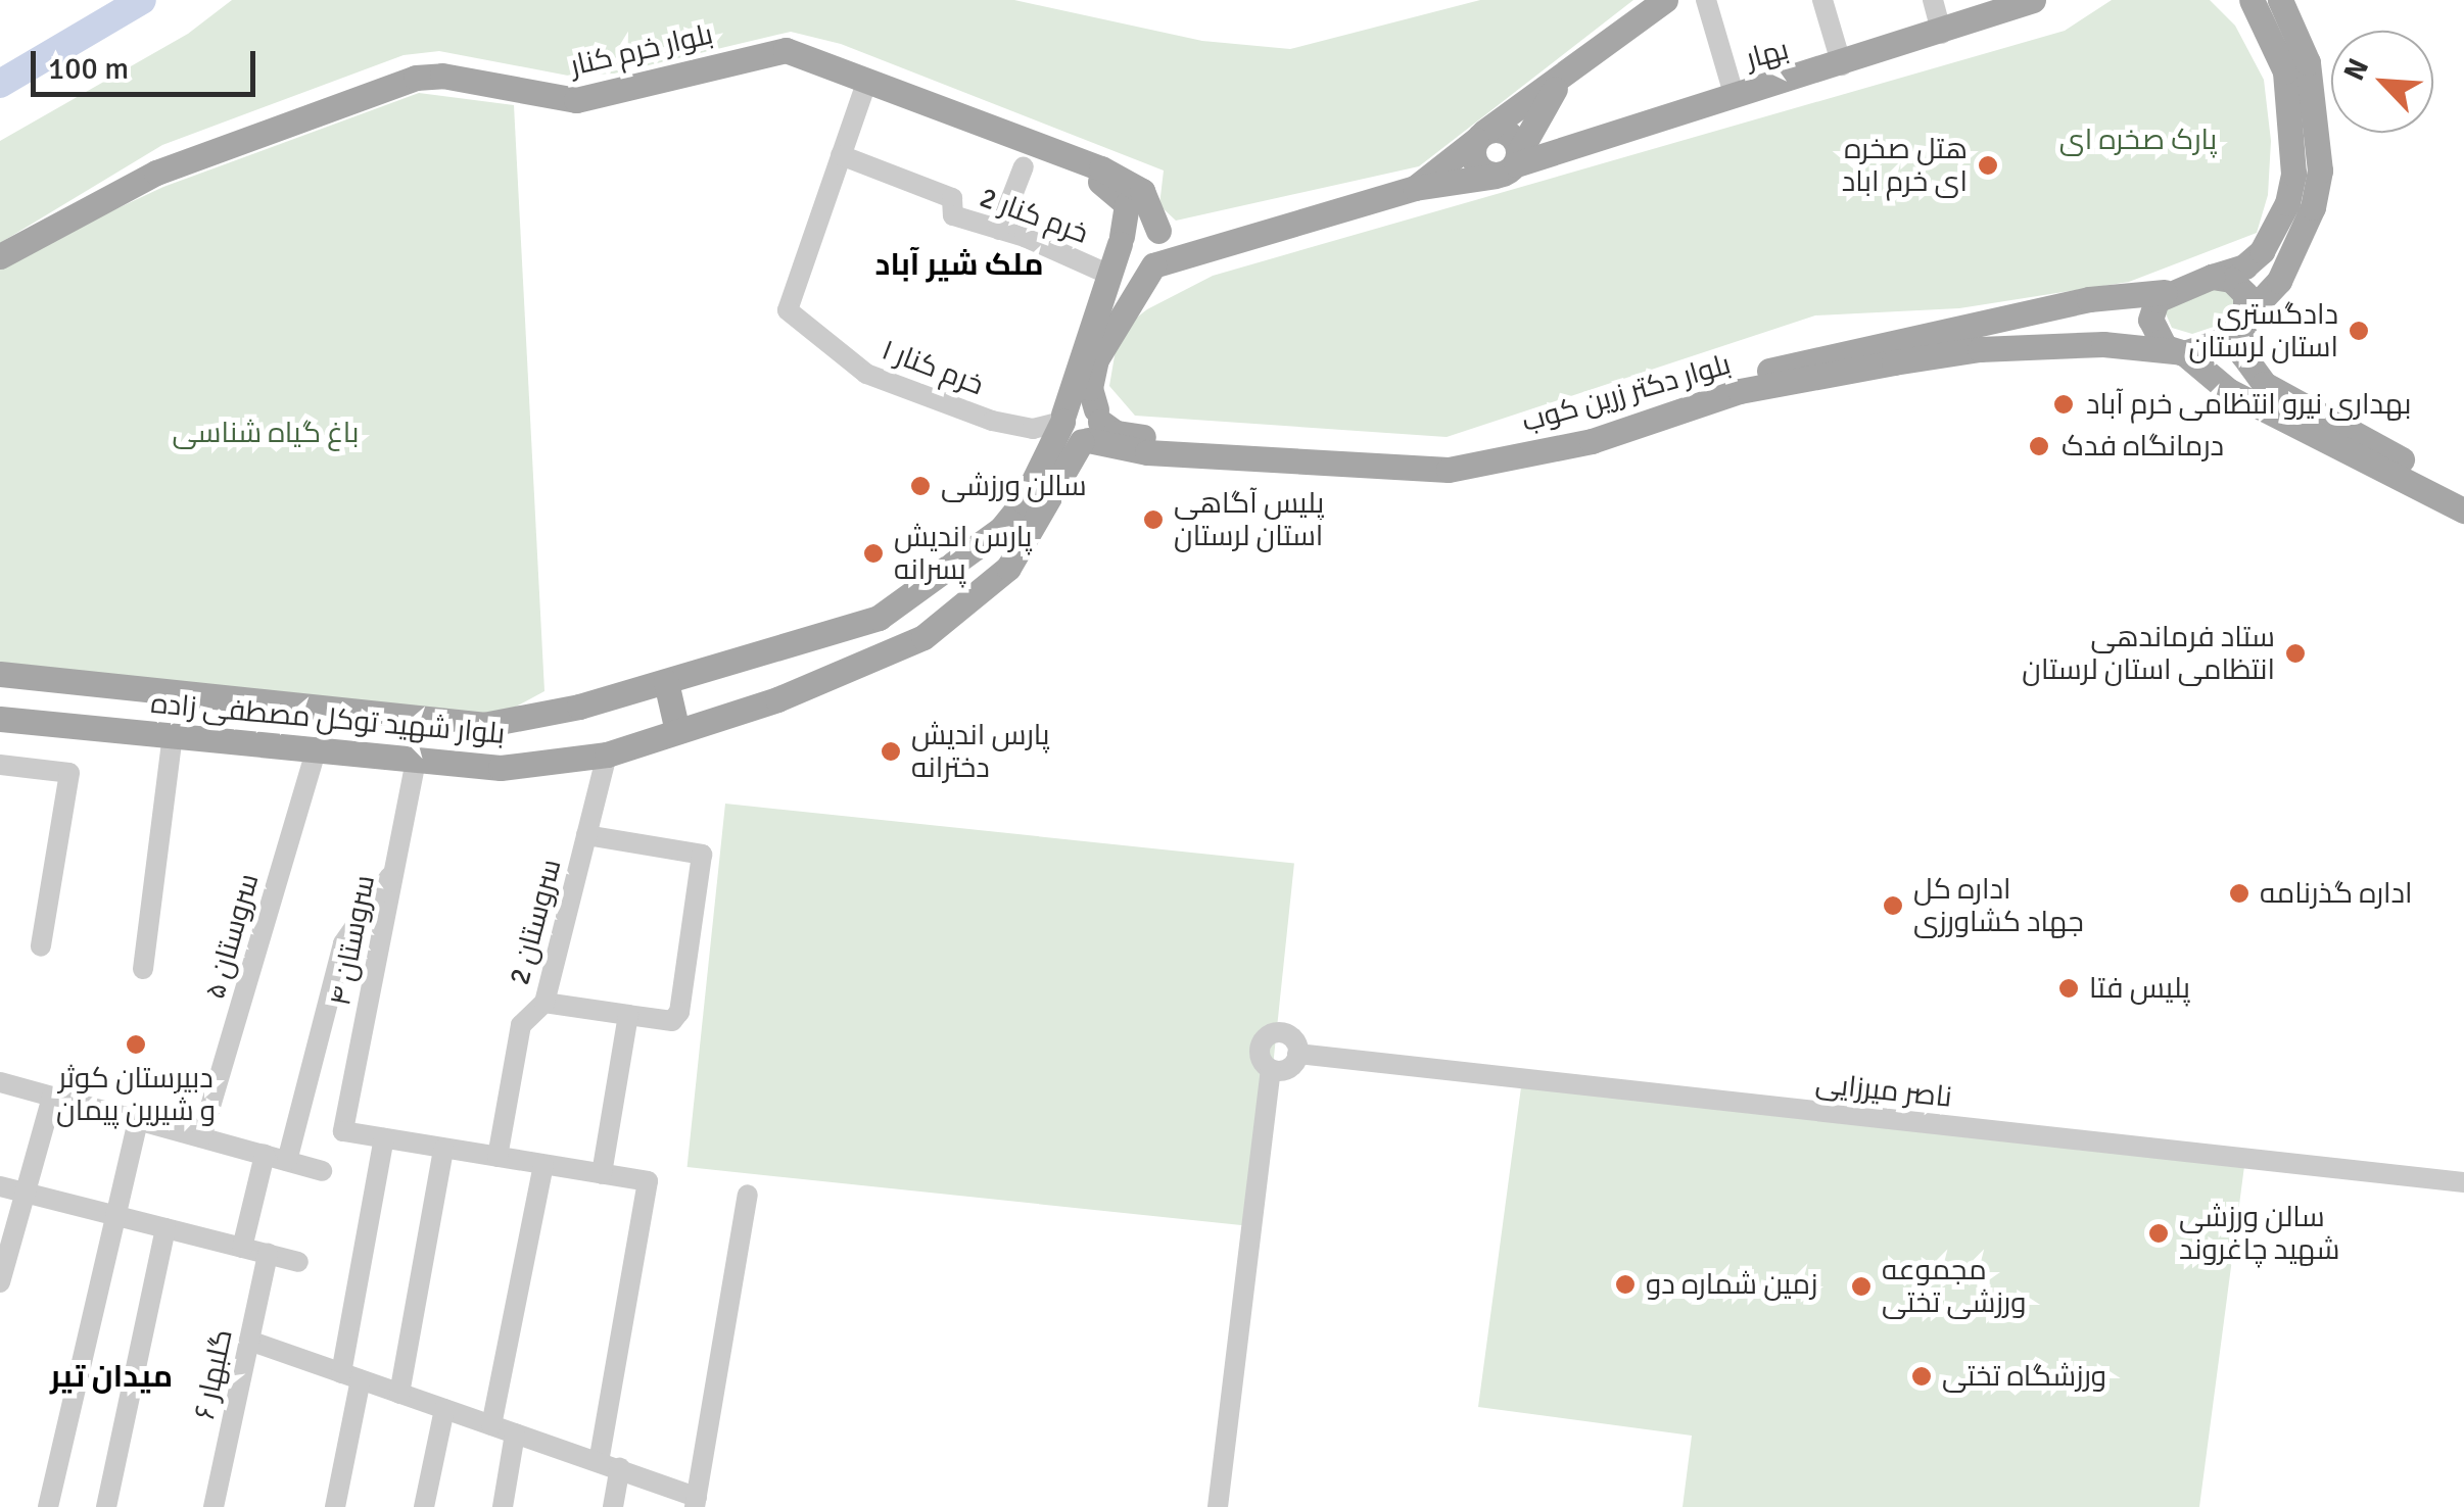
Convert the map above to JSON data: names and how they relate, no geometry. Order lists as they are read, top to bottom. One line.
{"streets":{"main road":["بلوار خرم کنار","بهار","بلوار دکتر زرین کوب","بلوار شهید توکل مصطفی زاده"],"street":["خرم کنار 2","خرم کنار ۱","سروستان 2","سروستان ۵","سروستان ۴","ناصر میرزایی","گلبهار ۶"]},"crossings":[["بلوار خرم کنار","خرم کنار ۱"],["بلوار خرم کنار","بلوار شهید توکل مصطفی زاده"],["خرم کنار 2","خرم کنار ۱"],["خرم کنار 2","بلوار شهید توکل مصطفی زاده"],["خرم کنار ۱","بلوار شهید توکل مصطفی زاده"],["بلوار دکتر زرین کوب","بلوار شهید توکل مصطفی زاده"],["بلوار شهید توکل مصطفی زاده","سروستان 2"],["بلوار شهید توکل مصطفی زاده","سروستان ۵"],["بلوار شهید توکل مصطفی زاده","سروستان ۴"]],"districts":["ملک شیر آباد","میدان تیر"],"parks":["پارک صخره ای","باغ گیاه شناسی"],"places":["هتل صخره ای خرم اباد","دادگستری استان لرستان","بهداری نیرو انتظامی خرم آباد","درمانگاه فدک","سالن ورزشی","پلیس آگاهی استان لرستان","پارس اندیش پسرانه","ستاد فرماندهی انتظامی استان لرستان","پارس اندیش دخترانه","اداره گذرنامه","اداره کل جهاد کشاورزی","پلیس فتا","دبیرستان کوثر و شیرین پیمان","سالن ورزشی شهید چاغروند","زمین شماره دو","مجموعه ورزشی تختی","ورزشگاه تختی"],"scale_bar":"100 m","north":"top left"}
